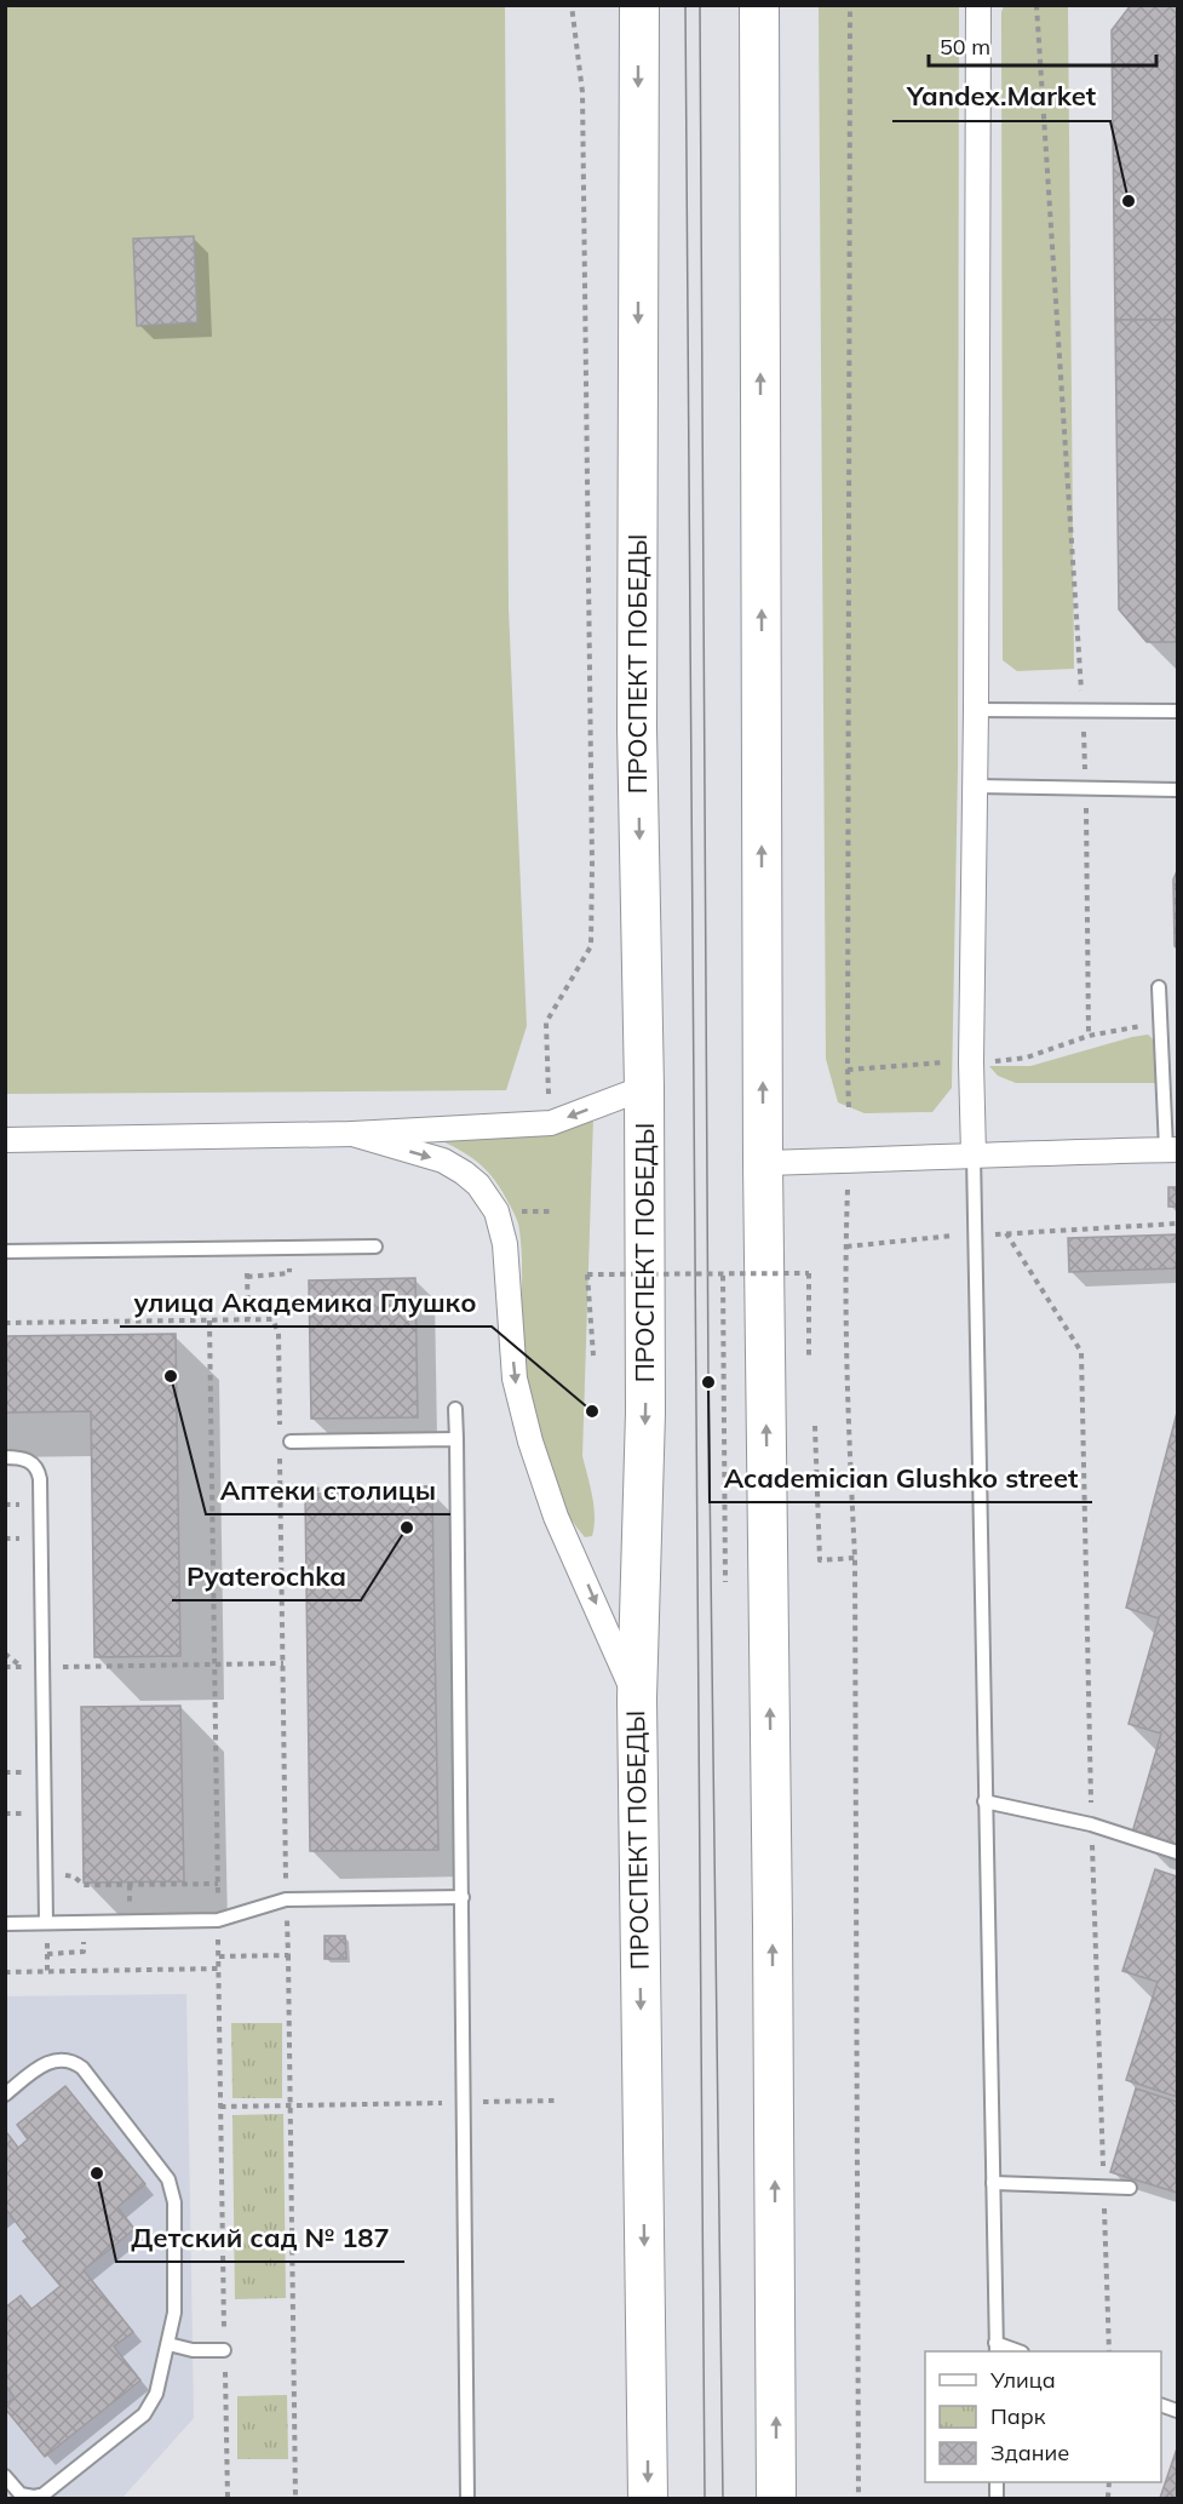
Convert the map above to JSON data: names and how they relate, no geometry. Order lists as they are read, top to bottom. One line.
{"streets":{"main road":["ПРОСПЕКТ ПОБЕДЫ"]},"places":["Yandex.Market","Аптеки столицы","Academician Glushko street","улица Академика Глушко","Pyaterochka","Детский сад № 187"],"legend":["Улица","Парк","Здание"],"scale_bar":"50 m"}
